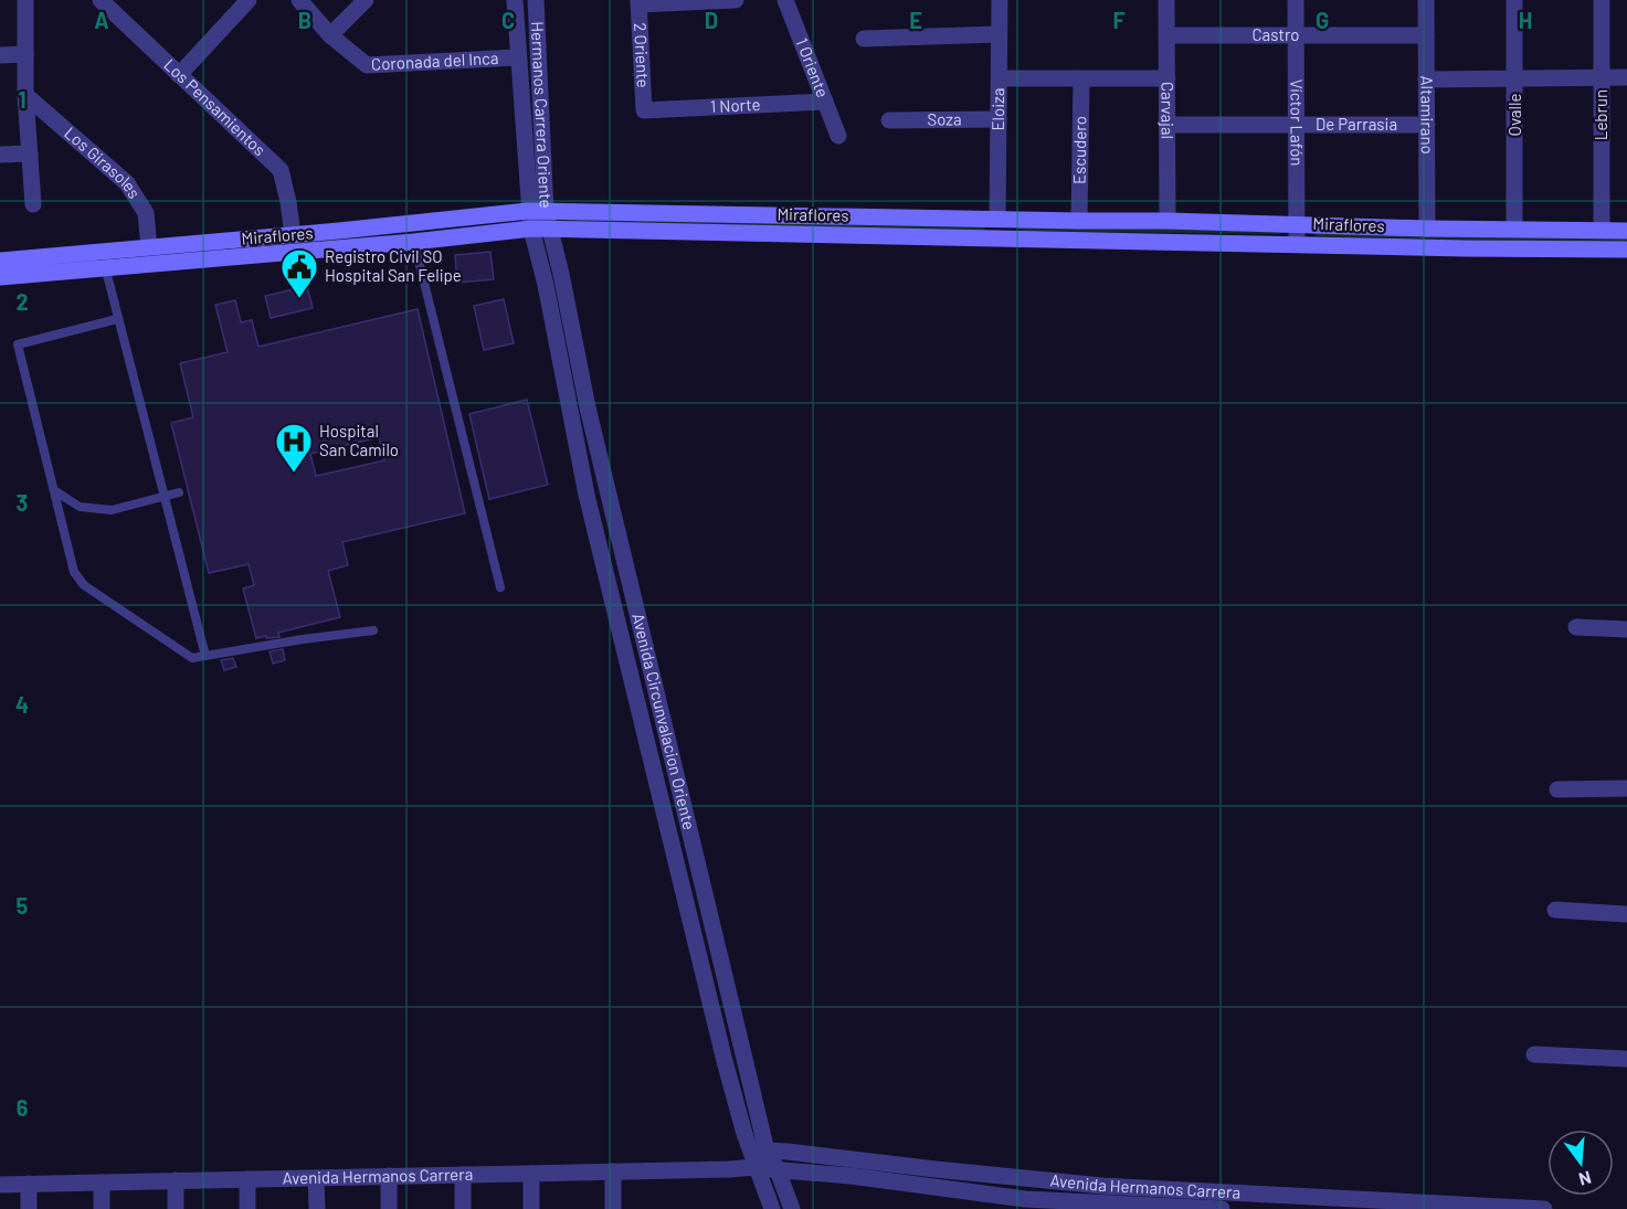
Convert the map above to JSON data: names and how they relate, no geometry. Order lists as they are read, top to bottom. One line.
{"streets":{"main road":["Miraflores"],"street":["Castro","2 Oriente","Coronada del Inca","1 Oriente","1 Norte","Los Pensamientos","Eloiza","Carvajal","Altamirano","Hermanos Carrera Oriente","Ovalle","Lebrun","Soza","Víctor Lafón","De Parrasia","Escudero","Los Girasoles","Avenida Circunvalacion Oriente","Avenida Hermanos Carrera"]},"crossings":[["Castro","Carvajal"],["Castro","Altamirano"],["Castro","Víctor Lafón"],["2 Oriente","1 Norte"],["Coronada del Inca","Hermanos Carrera Oriente"],["1 Oriente","1 Norte"],["Los Pensamientos","Miraflores"],["Eloiza","Soza"],["Eloiza","Miraflores"],["Carvajal","De Parrasia"],["Carvajal","Miraflores"],["Altamirano","De Parrasia"],["Altamirano","Miraflores"],["Hermanos Carrera Oriente","Miraflores"],["Hermanos Carrera Oriente","Avenida Circunvalacion Oriente"],["Ovalle","Miraflores"],["Lebrun","Miraflores"],["Víctor Lafón","De Parrasia"],["Víctor Lafón","Miraflores"],["Escudero","Miraflores"],["Los Girasoles","Miraflores"],["Miraflores","Avenida Circunvalacion Oriente"],["Avenida Circunvalacion Oriente","Avenida Hermanos Carrera"]],"places":{"public building":["Registro Civil SO Hospital San Felipe"],"hospital":["Hospital San Camilo"]},"north":"bottom","grid":{"columns":["A","B","C","D","E","F","G","H"],"rows":["1","2","3","4","5","6"]}}
